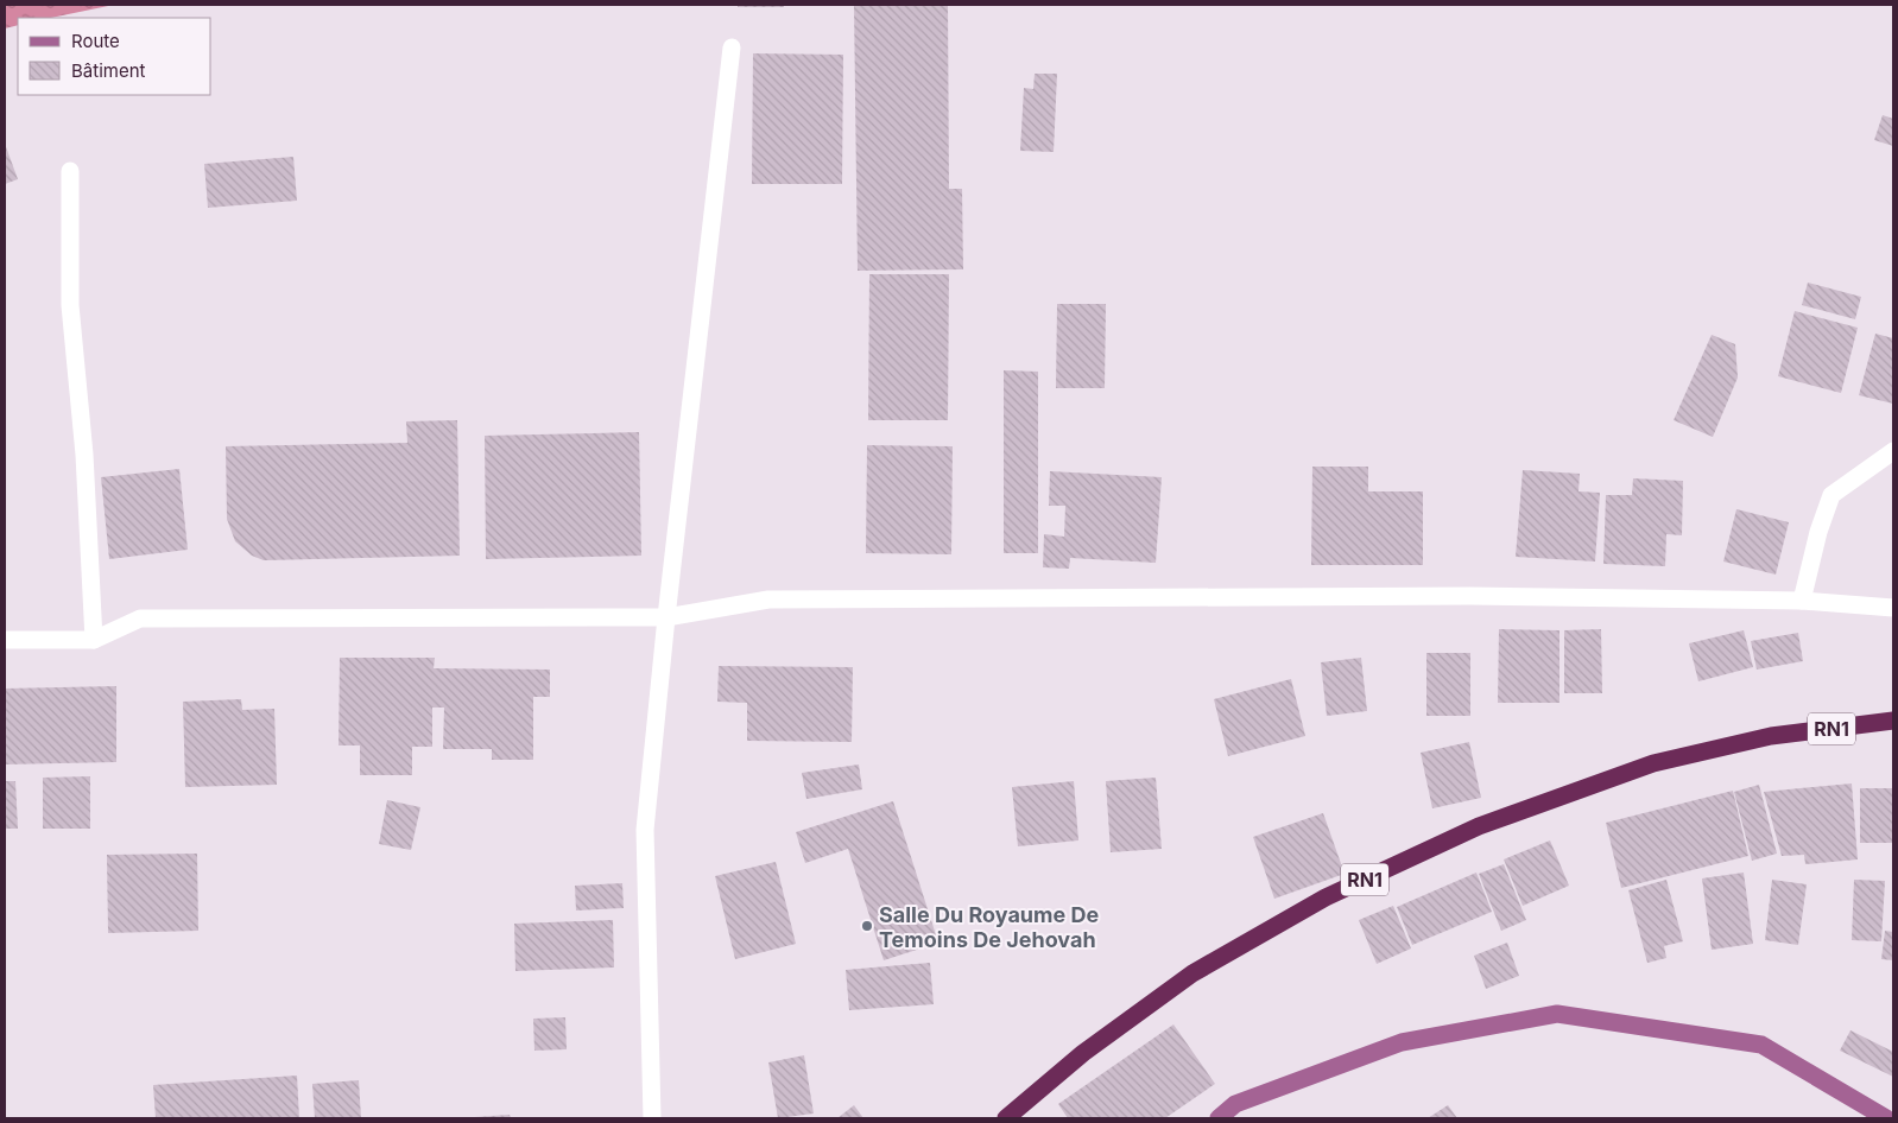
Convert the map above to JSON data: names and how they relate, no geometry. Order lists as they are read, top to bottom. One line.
{"streets":{"highway":["RN1"]},"places":["Salle Du Royaume De Temoins De Jehovah"],"legend":["Route","Bâtiment"]}
